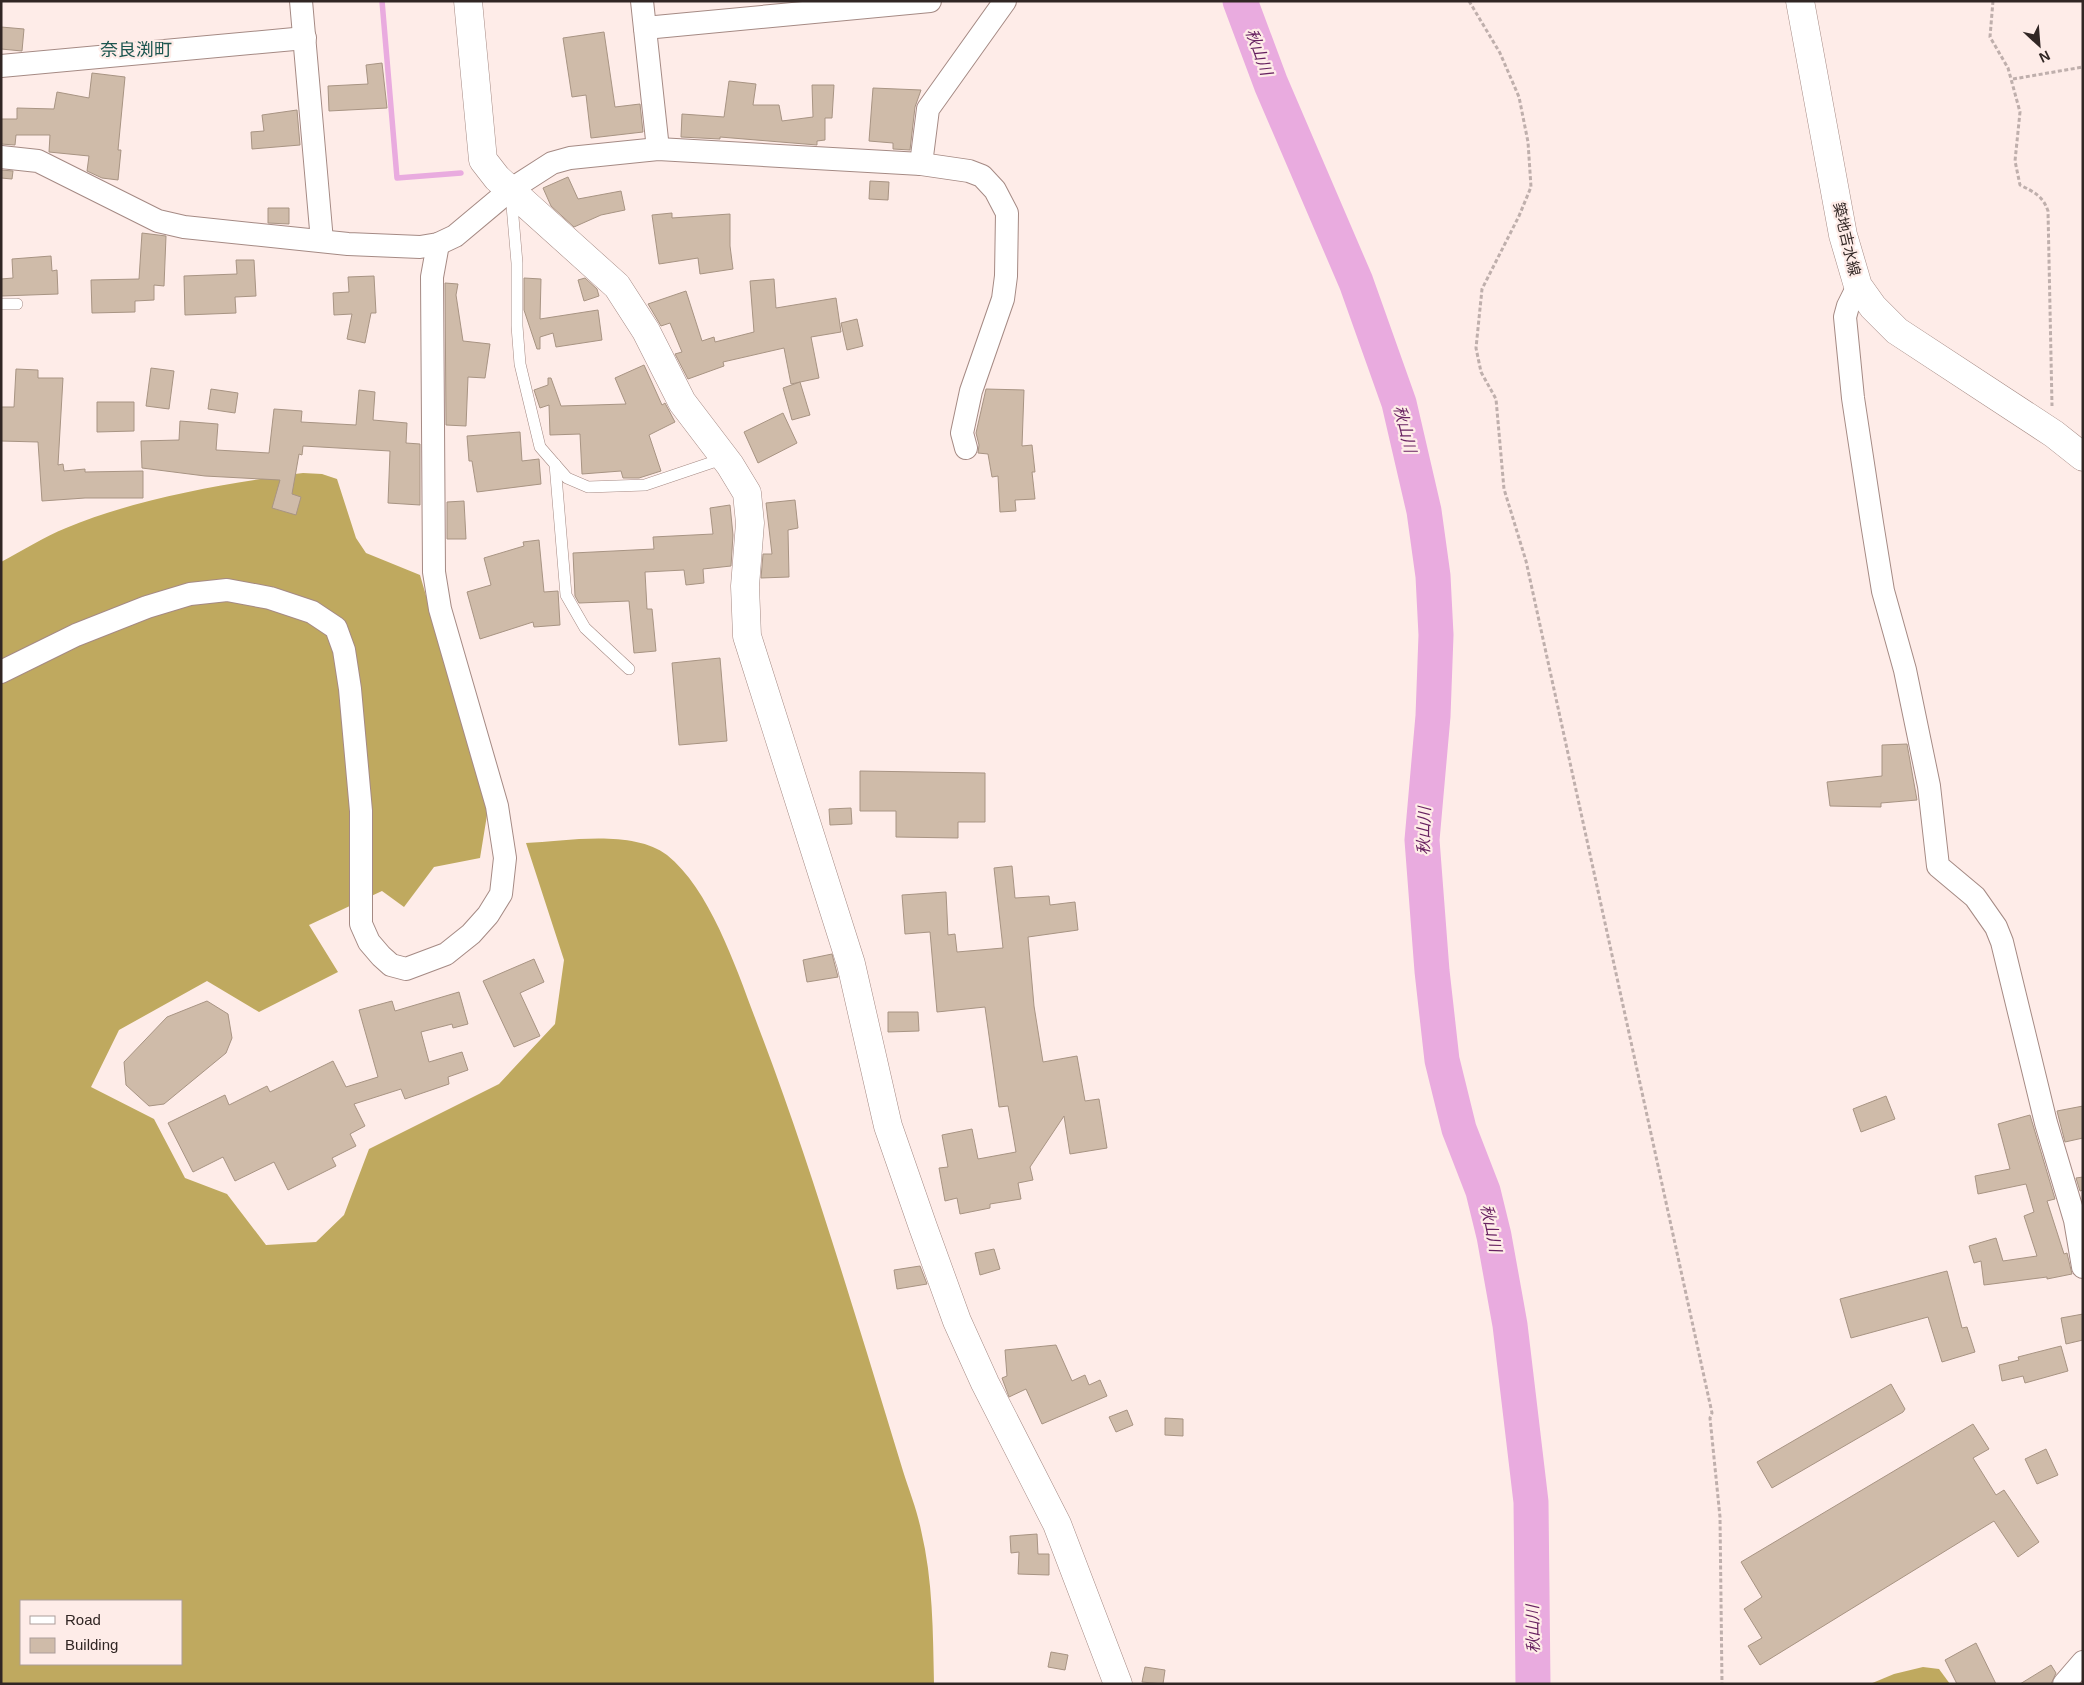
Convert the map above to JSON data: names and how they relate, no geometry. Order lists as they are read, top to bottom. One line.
{"streets":{"street":["築地吉水線"]},"districts":["奈良渕町"],"water":["秋山川"],"legend":["Road","Building"],"north":"bottom right"}
